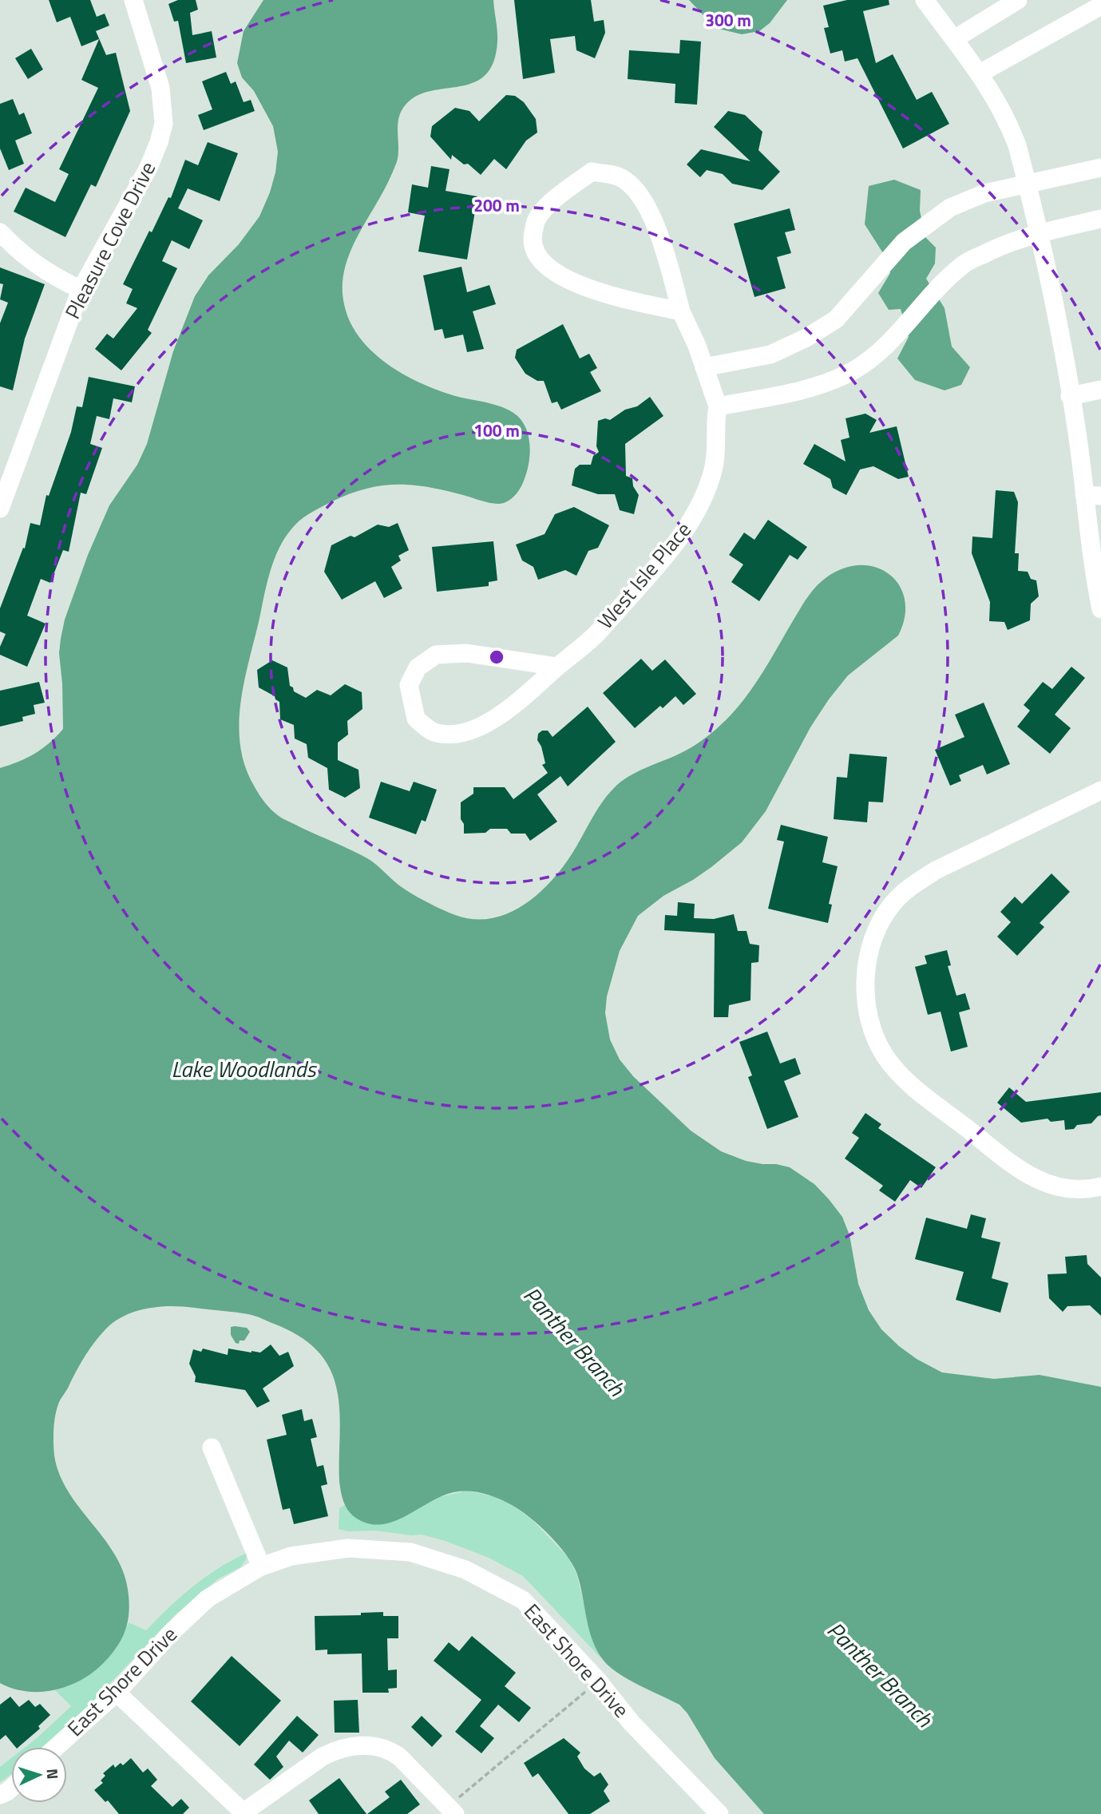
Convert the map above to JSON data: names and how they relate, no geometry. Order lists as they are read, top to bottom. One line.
{"streets":{"street":["Pleasure Cove Drive","West Isle Place","East Shore Drive"]},"water":["Lake Woodlands","Panther Branch"],"north":"right","rings":["300 m","200 m","100 m"]}
